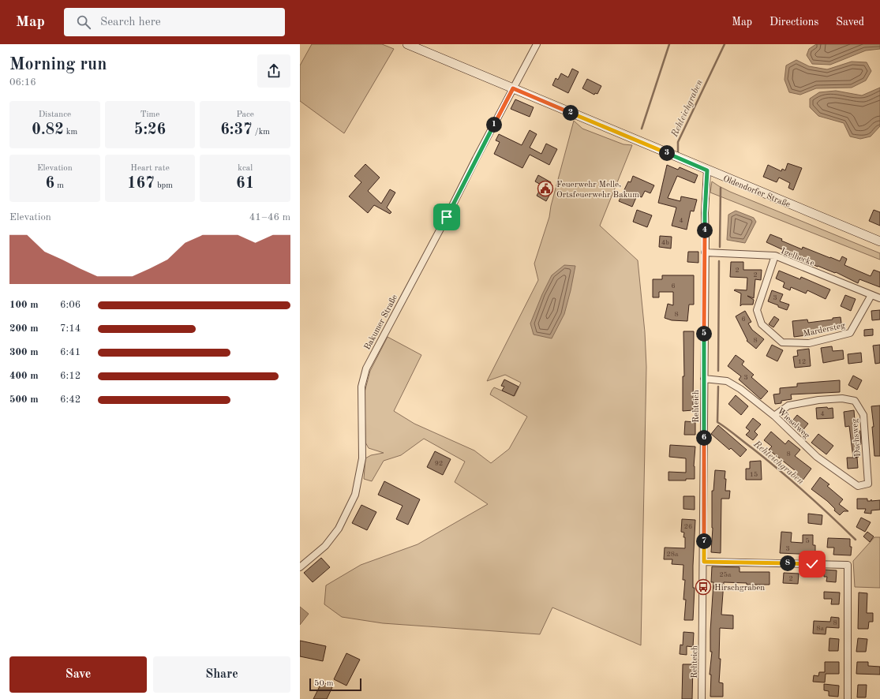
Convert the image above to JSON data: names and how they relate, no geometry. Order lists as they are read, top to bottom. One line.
{"streets":{"main road":["Oldendorfer Straße"],"street":["Igelhecke","Bakumer Straße","Mardersteg","Rehteich","Wieselweg","Dachsweg"]},"crossings":[["Oldendorfer Straße","Bakumer Straße"],["Oldendorfer Straße","Rehteich"],["Igelhecke","Mardersteg"],["Igelhecke","Rehteich"],["Rehteich","Wieselweg"],["Wieselweg","Dachsweg"]],"water":["Rehteichgraben"],"places":{"public building":["Feuerwehr Melle, Ortsfeuerwehr Bakum"],"bus stop":["Hirschgraben"]},"house_numbers":["4","4b","2","2","6","3","8","6","8","12","3","4","8","92","15","26","5","3","28a","25a","2","8","8a"],"scale_bar":"50 m","page":{"header":"Map","search":"Search here","nav":["Map","Directions","Saved"],"heading":["Morning run","06:16"],"stats":[["Distance","0.82 km"],["Time","5:26"],["Pace","6:37 /km"],["Elevation","6 m"],["Heart rate","167 bpm"],["kcal","61"]],"pins":["2","1","3","4","5","6","7","8"],"chart":["Elevation","41–46 m"],"list":[{"name":"100 m","note":"6:06"},{"name":"200 m","note":"7:14"},{"name":"300 m","note":"6:41"},{"name":"400 m","note":"6:12"},{"name":"500 m","note":"6:42"}],"buttons":["Save","Share"],"scale":"50 m"}}
